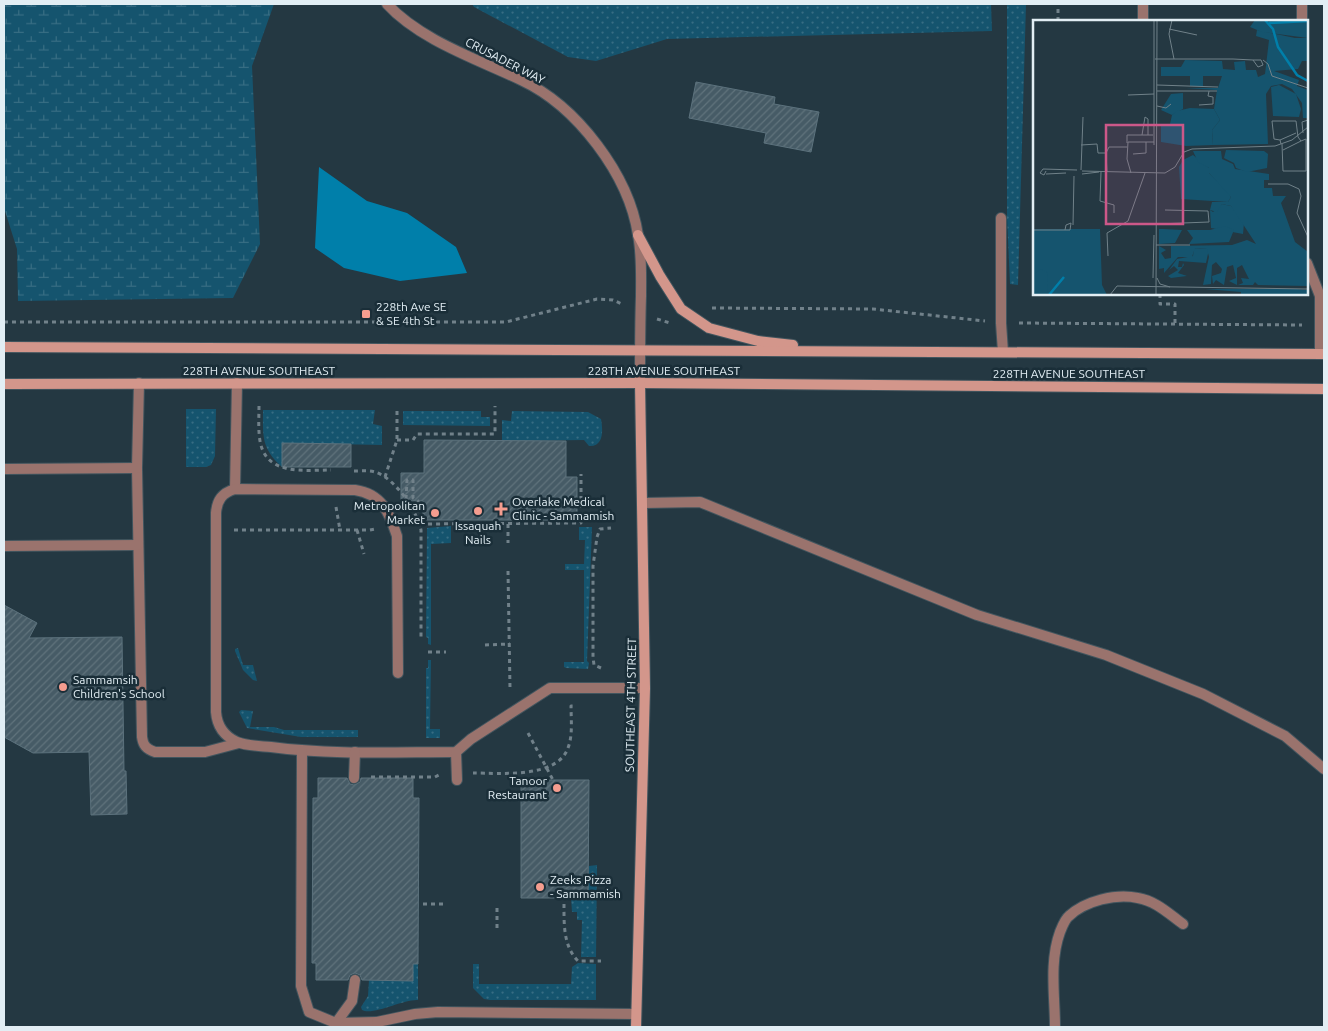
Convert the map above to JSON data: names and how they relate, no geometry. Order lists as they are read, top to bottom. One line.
{"streets":{"main road":["228TH AVENUE SOUTHEAST","SOUTHEAST 4TH STREET"],"street":["CRUSADER WAY"]},"crossings":[["CRUSADER WAY","228TH AVENUE SOUTHEAST"],["CRUSADER WAY","SOUTHEAST 4TH STREET"],["228TH AVENUE SOUTHEAST","SOUTHEAST 4TH STREET"]],"places":{"transit":["228th Ave SE & SE 4th St"],"health":["Overlake Medical Clinic - Sammamish"],"other":["Issaquah Nails","Metropolitan Market","Sammamsih Children's School","Tanoor Restaurant","Zeeks Pizza - Sammamish"]}}
